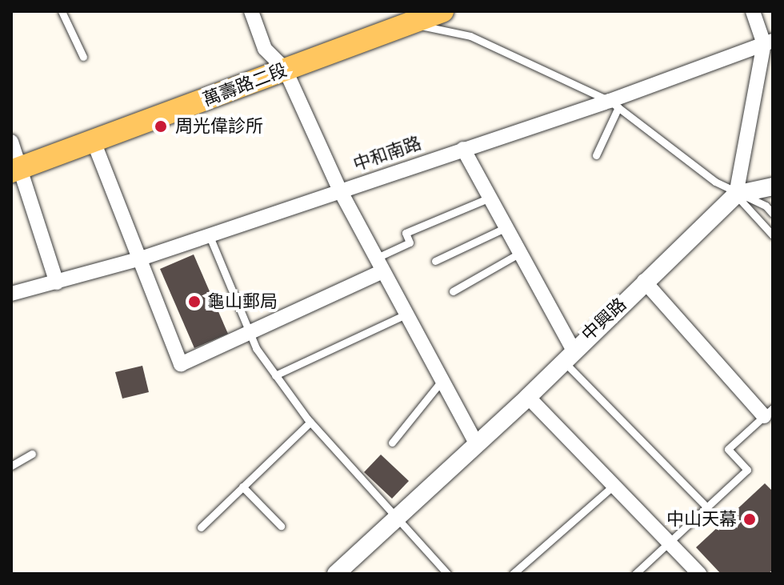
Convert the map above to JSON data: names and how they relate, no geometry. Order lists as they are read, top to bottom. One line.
{"streets":{"main road":["萬壽路二段"],"street":["中和南路","中興路"]},"places":["周光偉診所","龜山郵局","中山天幕"]}
